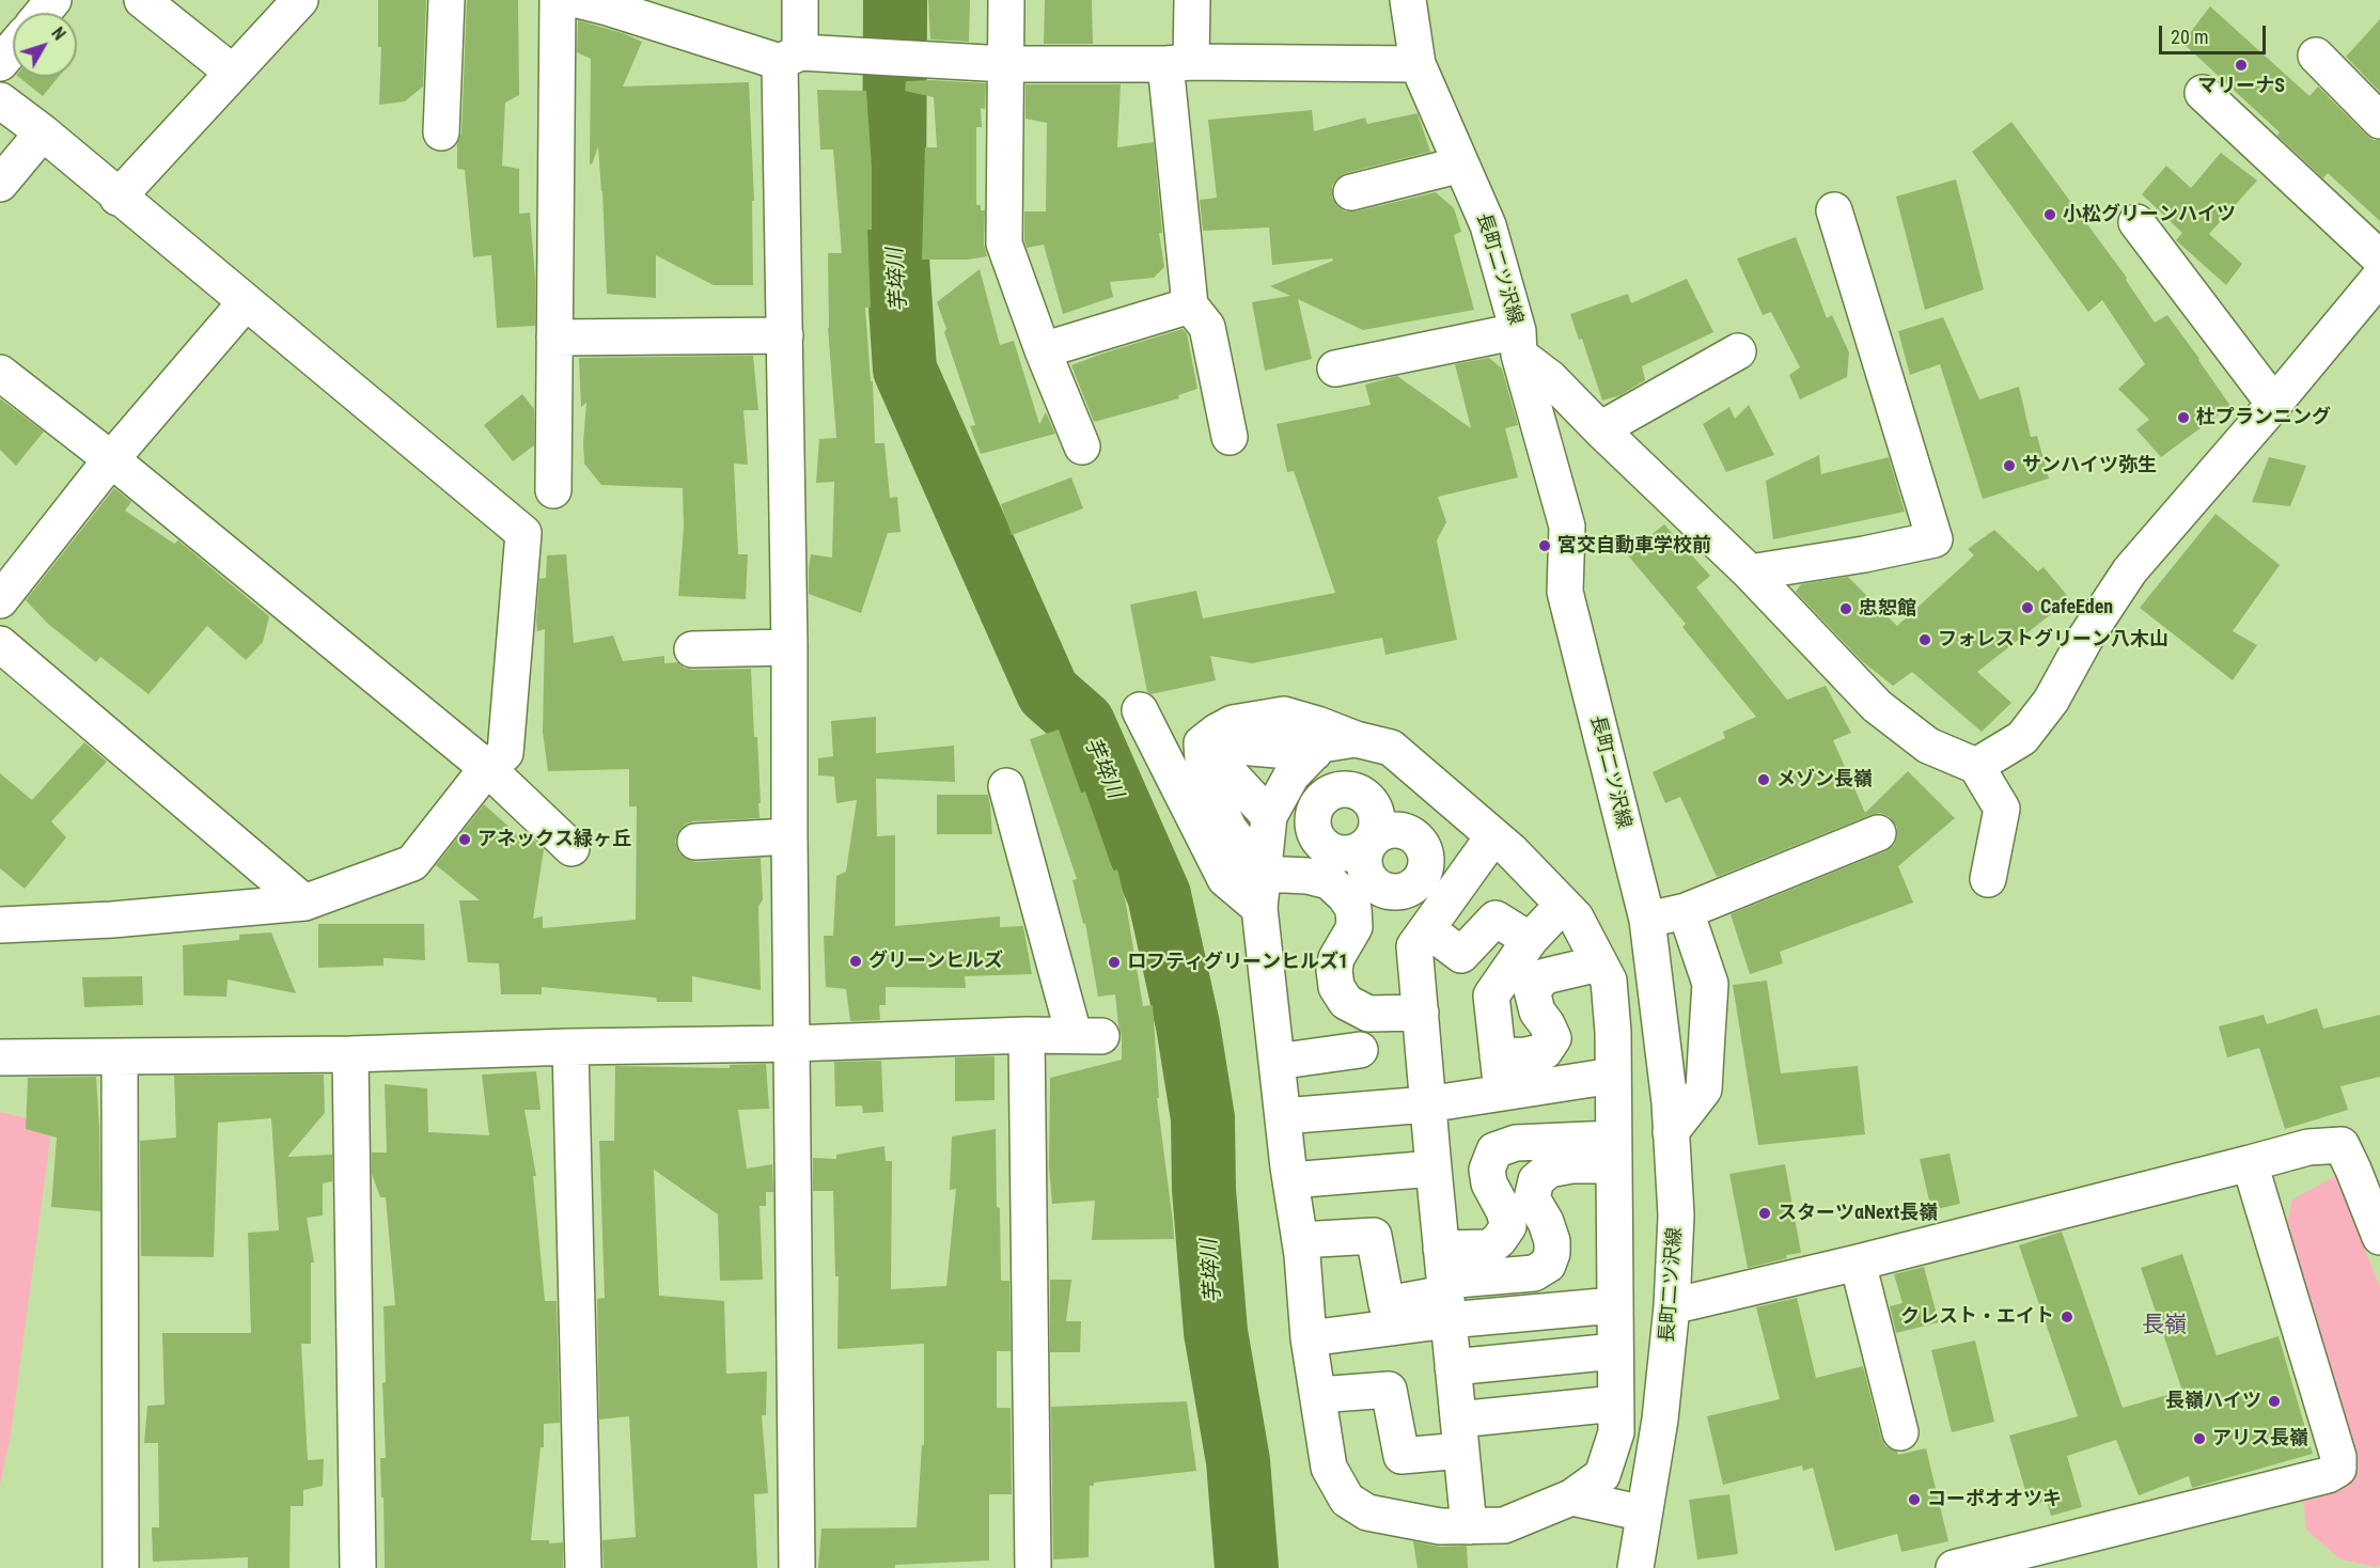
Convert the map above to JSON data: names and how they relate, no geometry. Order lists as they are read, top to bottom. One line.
{"streets":{"street":["長町二ツ沢線"]},"districts":["長嶺"],"water":["芋埣川"],"places":["マリーナS","小松グリーンハイツ","杜プランニング","サンハイツ弥生","宮交自動車学校前","CafeEden","忠恕館","フォレストグリーン八木山","メゾン長嶺","アネックス緑ヶ丘","グリーンヒルズ","ロフティグリーンヒルズ1","スターツαNext長嶺","クレスト・エイト","長嶺ハイツ","アリス長嶺","コーポオオツキ"],"scale_bar":"20 m","north":"top right"}
